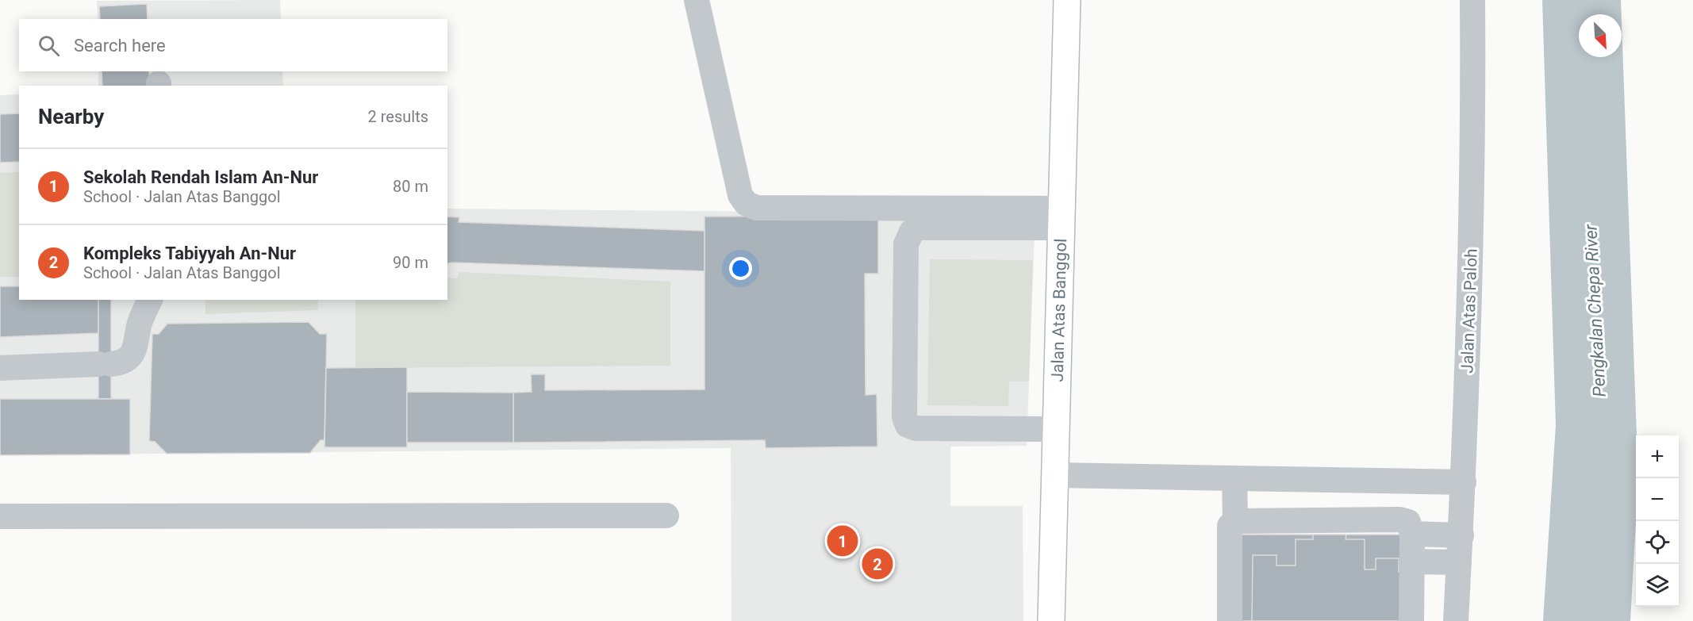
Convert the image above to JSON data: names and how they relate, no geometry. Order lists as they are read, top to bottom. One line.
{"streets":{"main road":["Jalan Atas Banggol"],"street":["Jalan Atas Paloh"]},"water":["Pengkalan Chepa River"],"north":"bottom right","page":{"search":"Search here","heading":["Nearby","2 results"],"list":[{"mark":"1","name":"Sekolah Rendah Islam An-Nur","note":"School · Jalan Atas Banggol","value":"80 m"},{"mark":"2","name":"Kompleks Tabiyyah An-Nur","note":"School · Jalan Atas Banggol","value":"90 m"}],"map_buttons":["+","−"],"pins":["1","2"]}}
